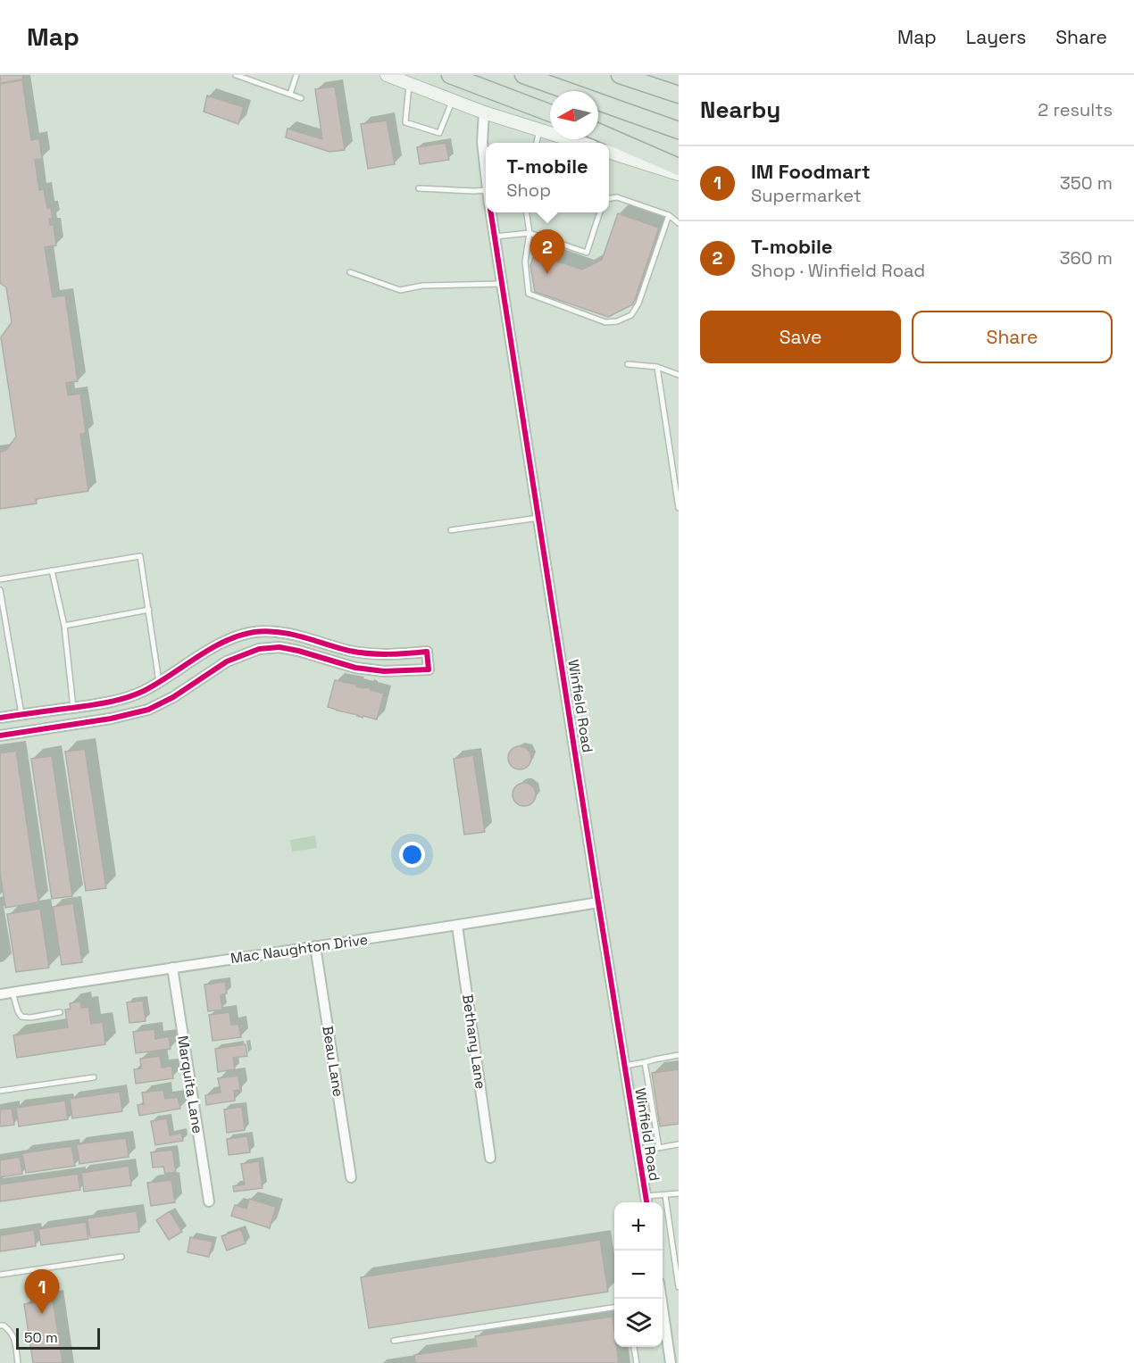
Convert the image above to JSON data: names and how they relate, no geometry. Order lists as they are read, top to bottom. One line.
{"streets":{"street":["Winfield Road","Mac Naughton Drive","Bethany Lane","Beau Lane","Marquita Lane"]},"crossings":[["Winfield Road","Mac Naughton Drive"],["Mac Naughton Drive","Bethany Lane"],["Mac Naughton Drive","Beau Lane"],["Mac Naughton Drive","Marquita Lane"]],"scale_bar":"50 m","north":"left","page":{"header":"Map","nav":["Map","Layers","Share"],"heading":["Nearby","2 results"],"popup":["T-mobile","Shop"],"list":[{"mark":"1","name":"IM Foodmart","note":"Supermarket","value":"350 m"},{"mark":"2","name":"T-mobile","note":"Shop · Winfield Road","value":"360 m"}],"pins":["2","1"],"buttons":["Save","Share"],"map_buttons":["+","−"],"scale":"50 m"}}
